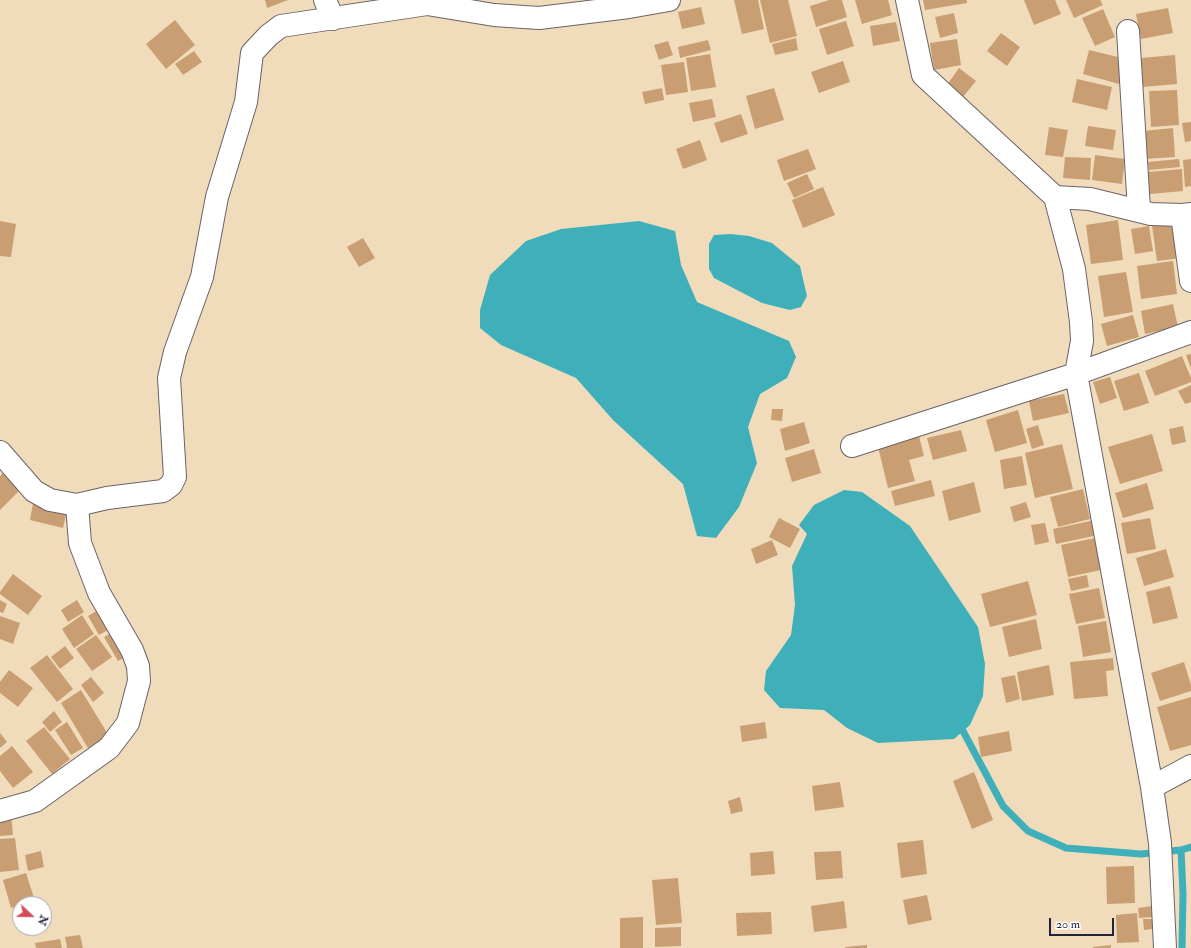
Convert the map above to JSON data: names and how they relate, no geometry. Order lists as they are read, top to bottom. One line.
{"scale_bar":"20 m","north":"right"}
